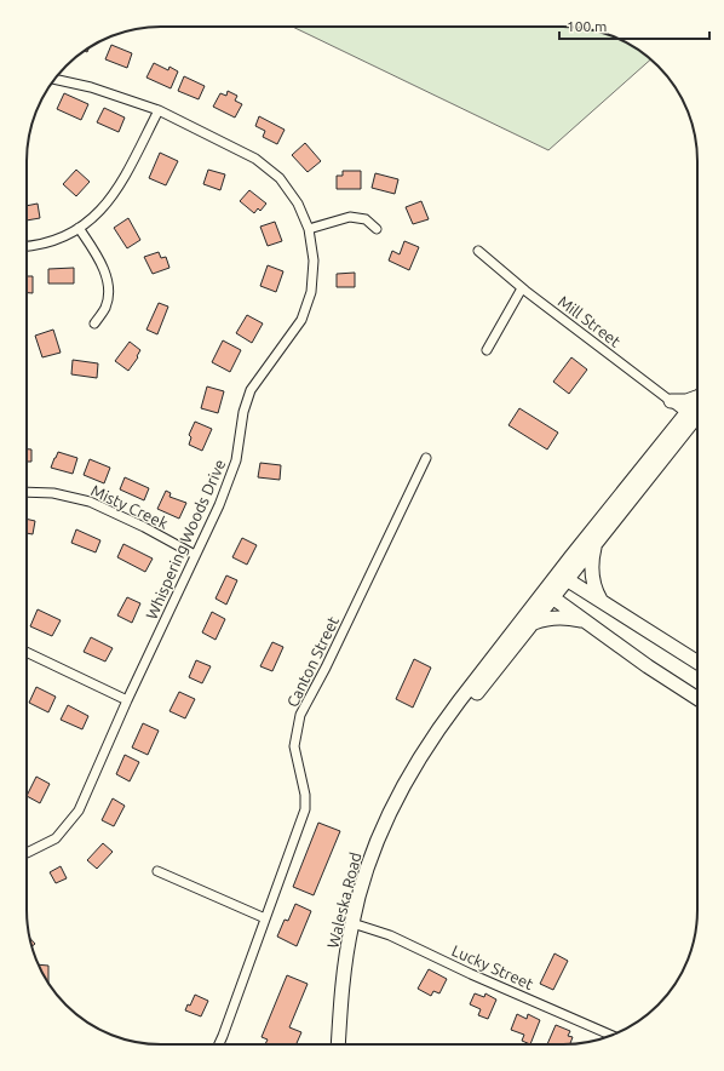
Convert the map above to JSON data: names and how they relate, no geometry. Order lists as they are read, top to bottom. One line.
{"streets":{"main road":["Waleska Road"],"street":["Mill Street","Misty Creek","Whispering Woods Drive","Canton Street","Lucky Street"]},"crossings":[["Misty Creek","Whispering Woods Drive"],["Waleska Road","Lucky Street"]],"scale_bar":"100 m"}
